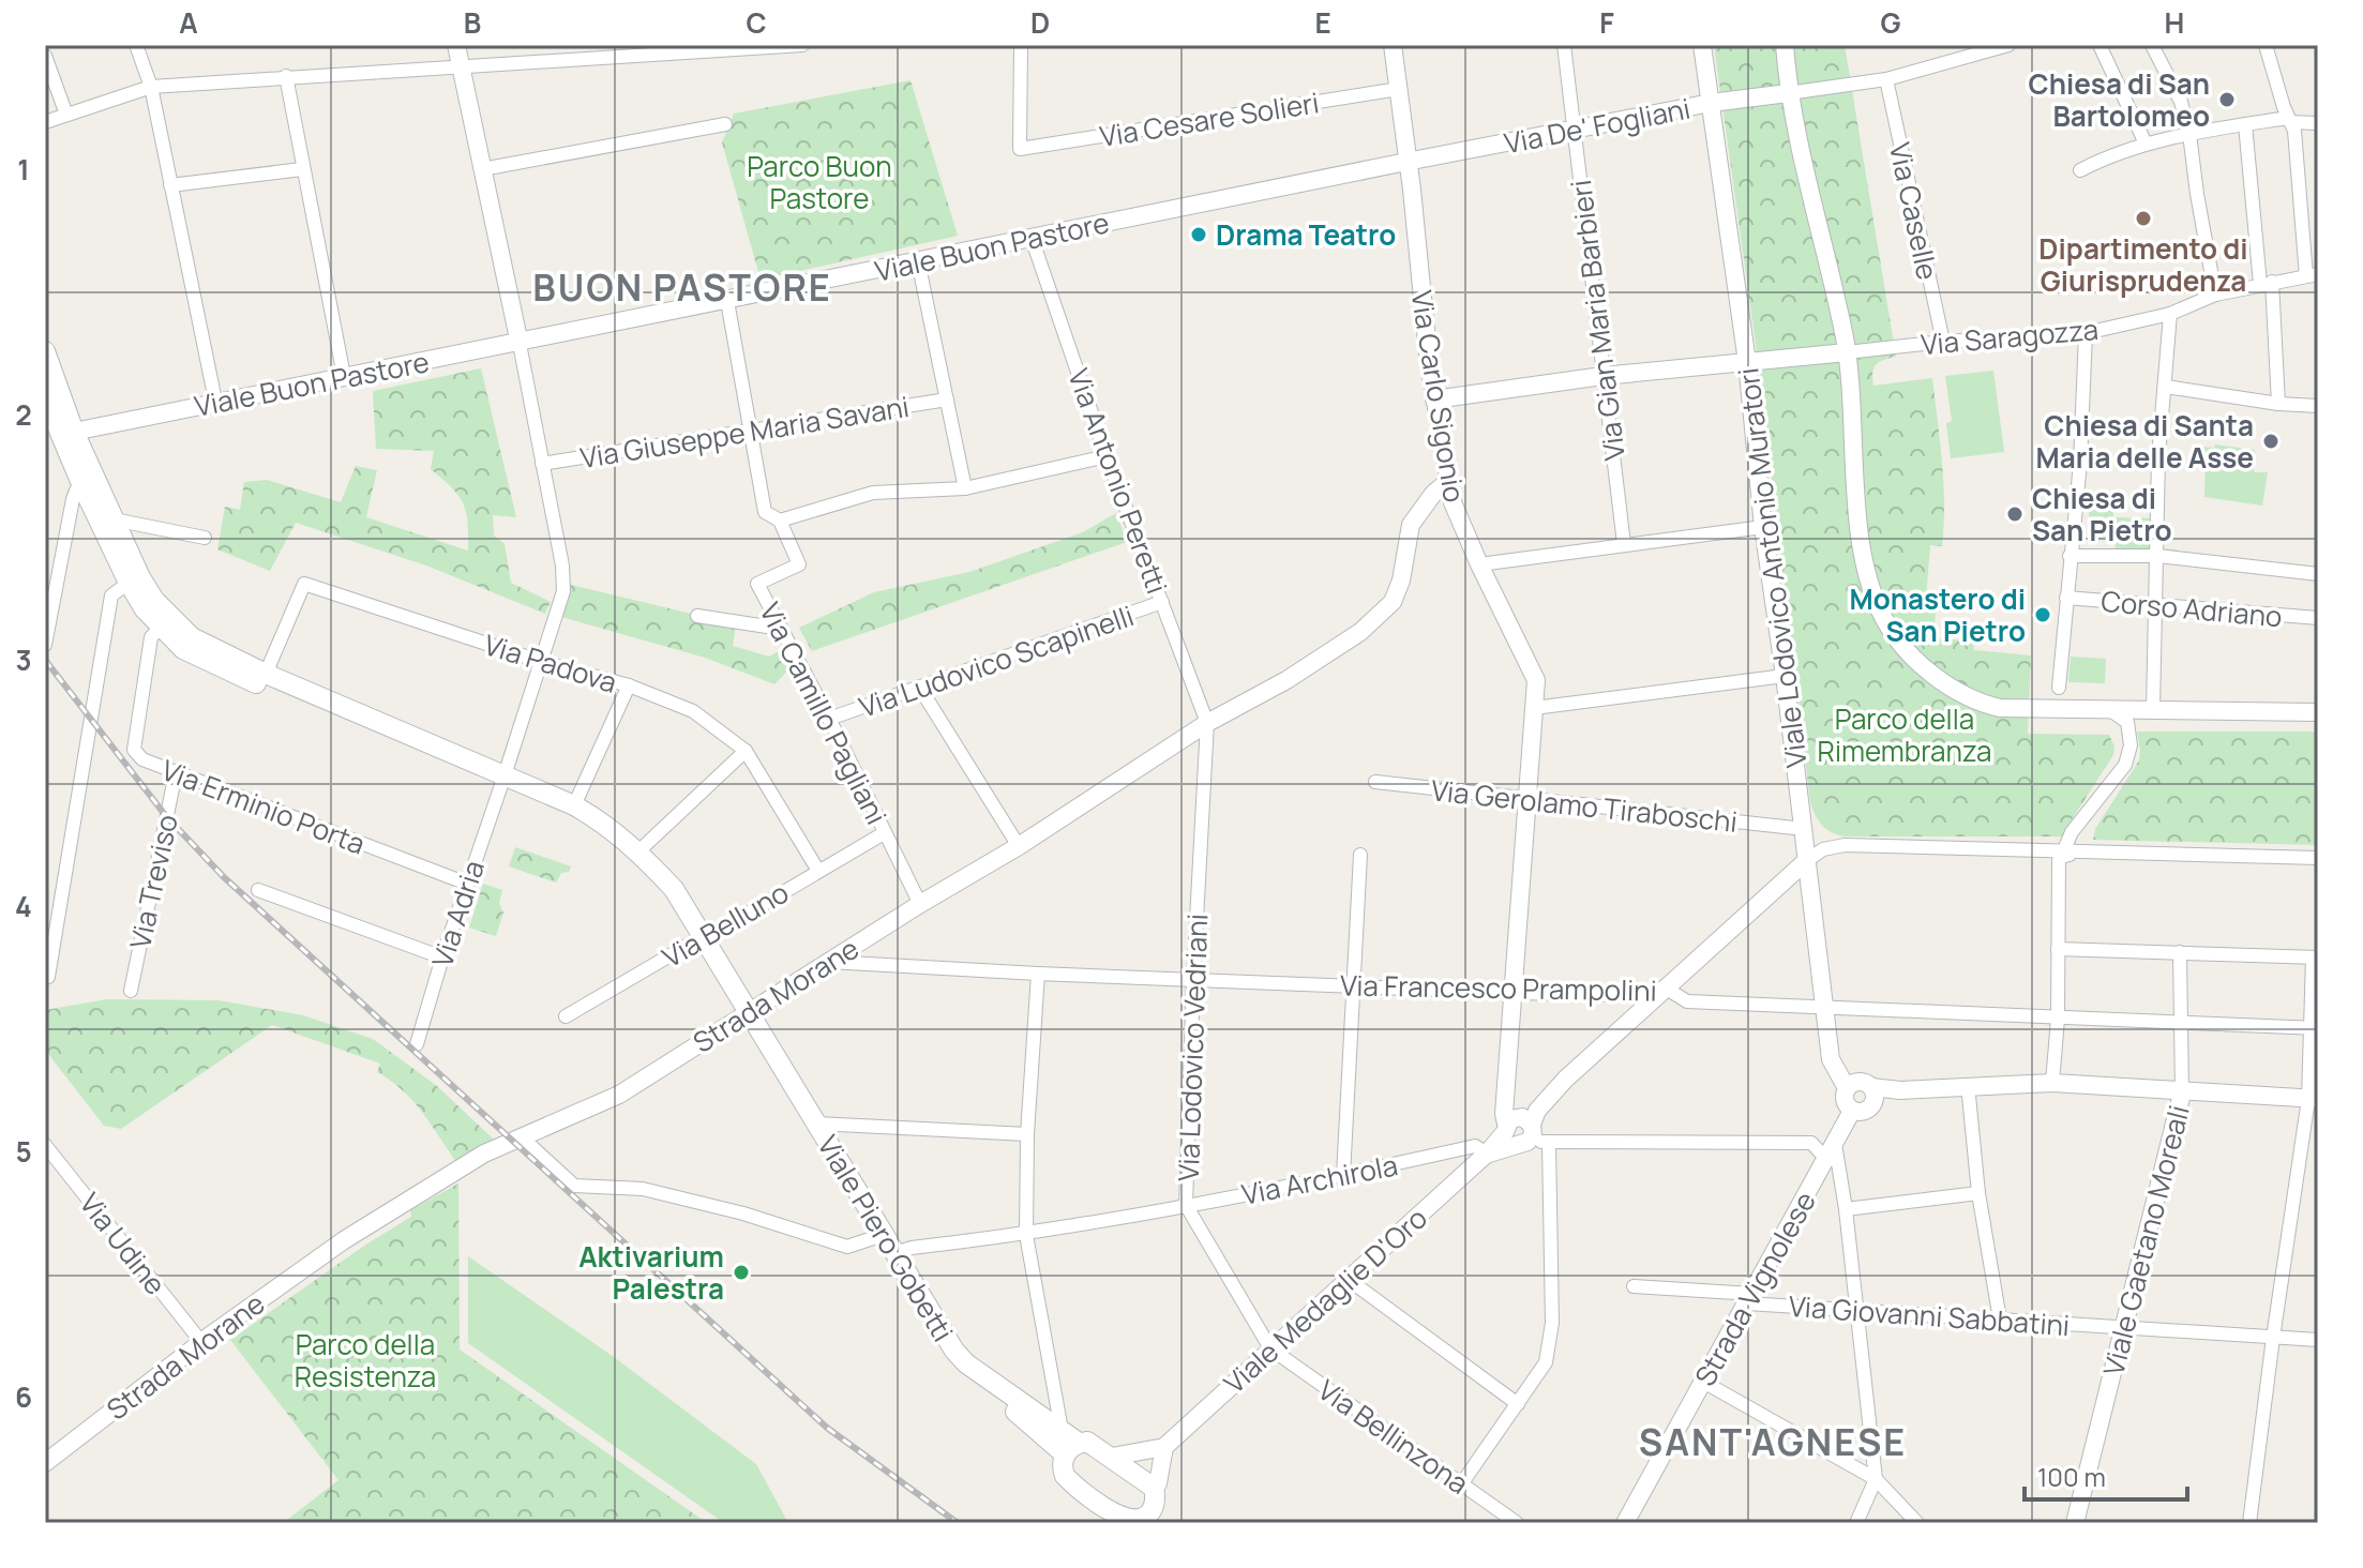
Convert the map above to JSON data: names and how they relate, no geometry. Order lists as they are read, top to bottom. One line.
{"streets":{"main road":["Viale Piero Gobetti"],"street":["Via Cesare Solieri","Via De' Fogliani","Via Caselle","Viale Buon Pastore","Via Gian Maria Barbieri","Via Saragozza","Via Carlo Sigonio","Via Giuseppe Maria Savani","Via Antonio Peretti","Viale Lodovico Antonio Muratori","Corso Adriano","Via Ludovico Scapinelli","Via Padova","Via Camillo Pagliani","Via Gerolamo Tiraboschi","Via Erminio Porta","Via Treviso","Via Adria","Via Belluno","Via Francesco Prampolini","Strada Morane","Via Lodovico Vedriani","Via Archirola","Viale Gaetano Moreali","Via Udine","Strada Vignolese","Viale Medaglie D'Oro","Via Giovanni Sabbatini","Via Bellinzona"]},"crossings":[["Via Cesare Solieri","Via Carlo Sigonio"],["Via De' Fogliani","Viale Buon Pastore"],["Via De' Fogliani","Via Gian Maria Barbieri"],["Via De' Fogliani","Via Carlo Sigonio"],["Via De' Fogliani","Viale Lodovico Antonio Muratori"],["Via Caselle","Via Saragozza"],["Viale Buon Pastore","Via Carlo Sigonio"],["Viale Buon Pastore","Via Antonio Peretti"],["Viale Buon Pastore","Via Camillo Pagliani"],["Viale Buon Pastore","Via Adria"],["Via Carlo Sigonio","Via Gerolamo Tiraboschi"],["Via Carlo Sigonio","Via Francesco Prampolini"],["Via Carlo Sigonio","Strada Morane"],["Via Carlo Sigonio","Viale Medaglie D'Oro"],["Via Giuseppe Maria Savani","Via Camillo Pagliani"],["Via Giuseppe Maria Savani","Via Adria"],["Via Antonio Peretti","Via Ludovico Scapinelli"],["Via Antonio Peretti","Strada Morane"],["Via Antonio Peretti","Via Lodovico Vedriani"],["Viale Lodovico Antonio Muratori","Via Francesco Prampolini"],["Viale Lodovico Antonio Muratori","Viale Medaglie D'Oro"],["Via Ludovico Scapinelli","Via Camillo Pagliani"],["Via Padova","Via Adria"],["Via Padova","Via Belluno"],["Via Padova","Viale Piero Gobetti"],["Via Camillo Pagliani","Via Belluno"],["Via Camillo Pagliani","Strada Morane"],["Via Erminio Porta","Via Treviso"],["Via Erminio Porta","Via Adria"],["Via Erminio Porta","Viale Piero Gobetti"],["Via Adria","Viale Piero Gobetti"],["Via Belluno","Viale Piero Gobetti"],["Via Francesco Prampolini","Strada Morane"],["Via Francesco Prampolini","Via Lodovico Vedriani"],["Via Francesco Prampolini","Viale Gaetano Moreali"],["Via Francesco Prampolini","Viale Medaglie D'Oro"],["Strada Morane","Via Lodovico Vedriani"],["Strada Morane","Viale Piero Gobetti"],["Strada Morane","Via Udine"],["Via Lodovico Vedriani","Via Archirola"],["Via Lodovico Vedriani","Viale Medaglie D'Oro"],["Via Lodovico Vedriani","Via Bellinzona"],["Via Archirola","Viale Piero Gobetti"],["Via Archirola","Viale Medaglie D'Oro"],["Viale Gaetano Moreali","Via Giovanni Sabbatini"],["Strada Vignolese","Via Giovanni Sabbatini"],["Viale Medaglie D'Oro","Via Bellinzona"]],"districts":["BUON PASTORE","SANT'AGNESE"],"parks":["Parco Buon Pastore","Parco della Rimembranza","Parco della Resistenza"],"places":["Chiesa di San Bartolomeo","Dipartimento di Giurisprudenza","Drama Teatro","Chiesa di Santa Maria delle Asse","Chiesa di San Pietro","Monastero di San Pietro","Aktivarium Palestra"],"scale_bar":"100 m","grid":{"columns":["A","B","C","D","E","F","G","H"],"rows":["1","2","3","4","5","6"]}}
